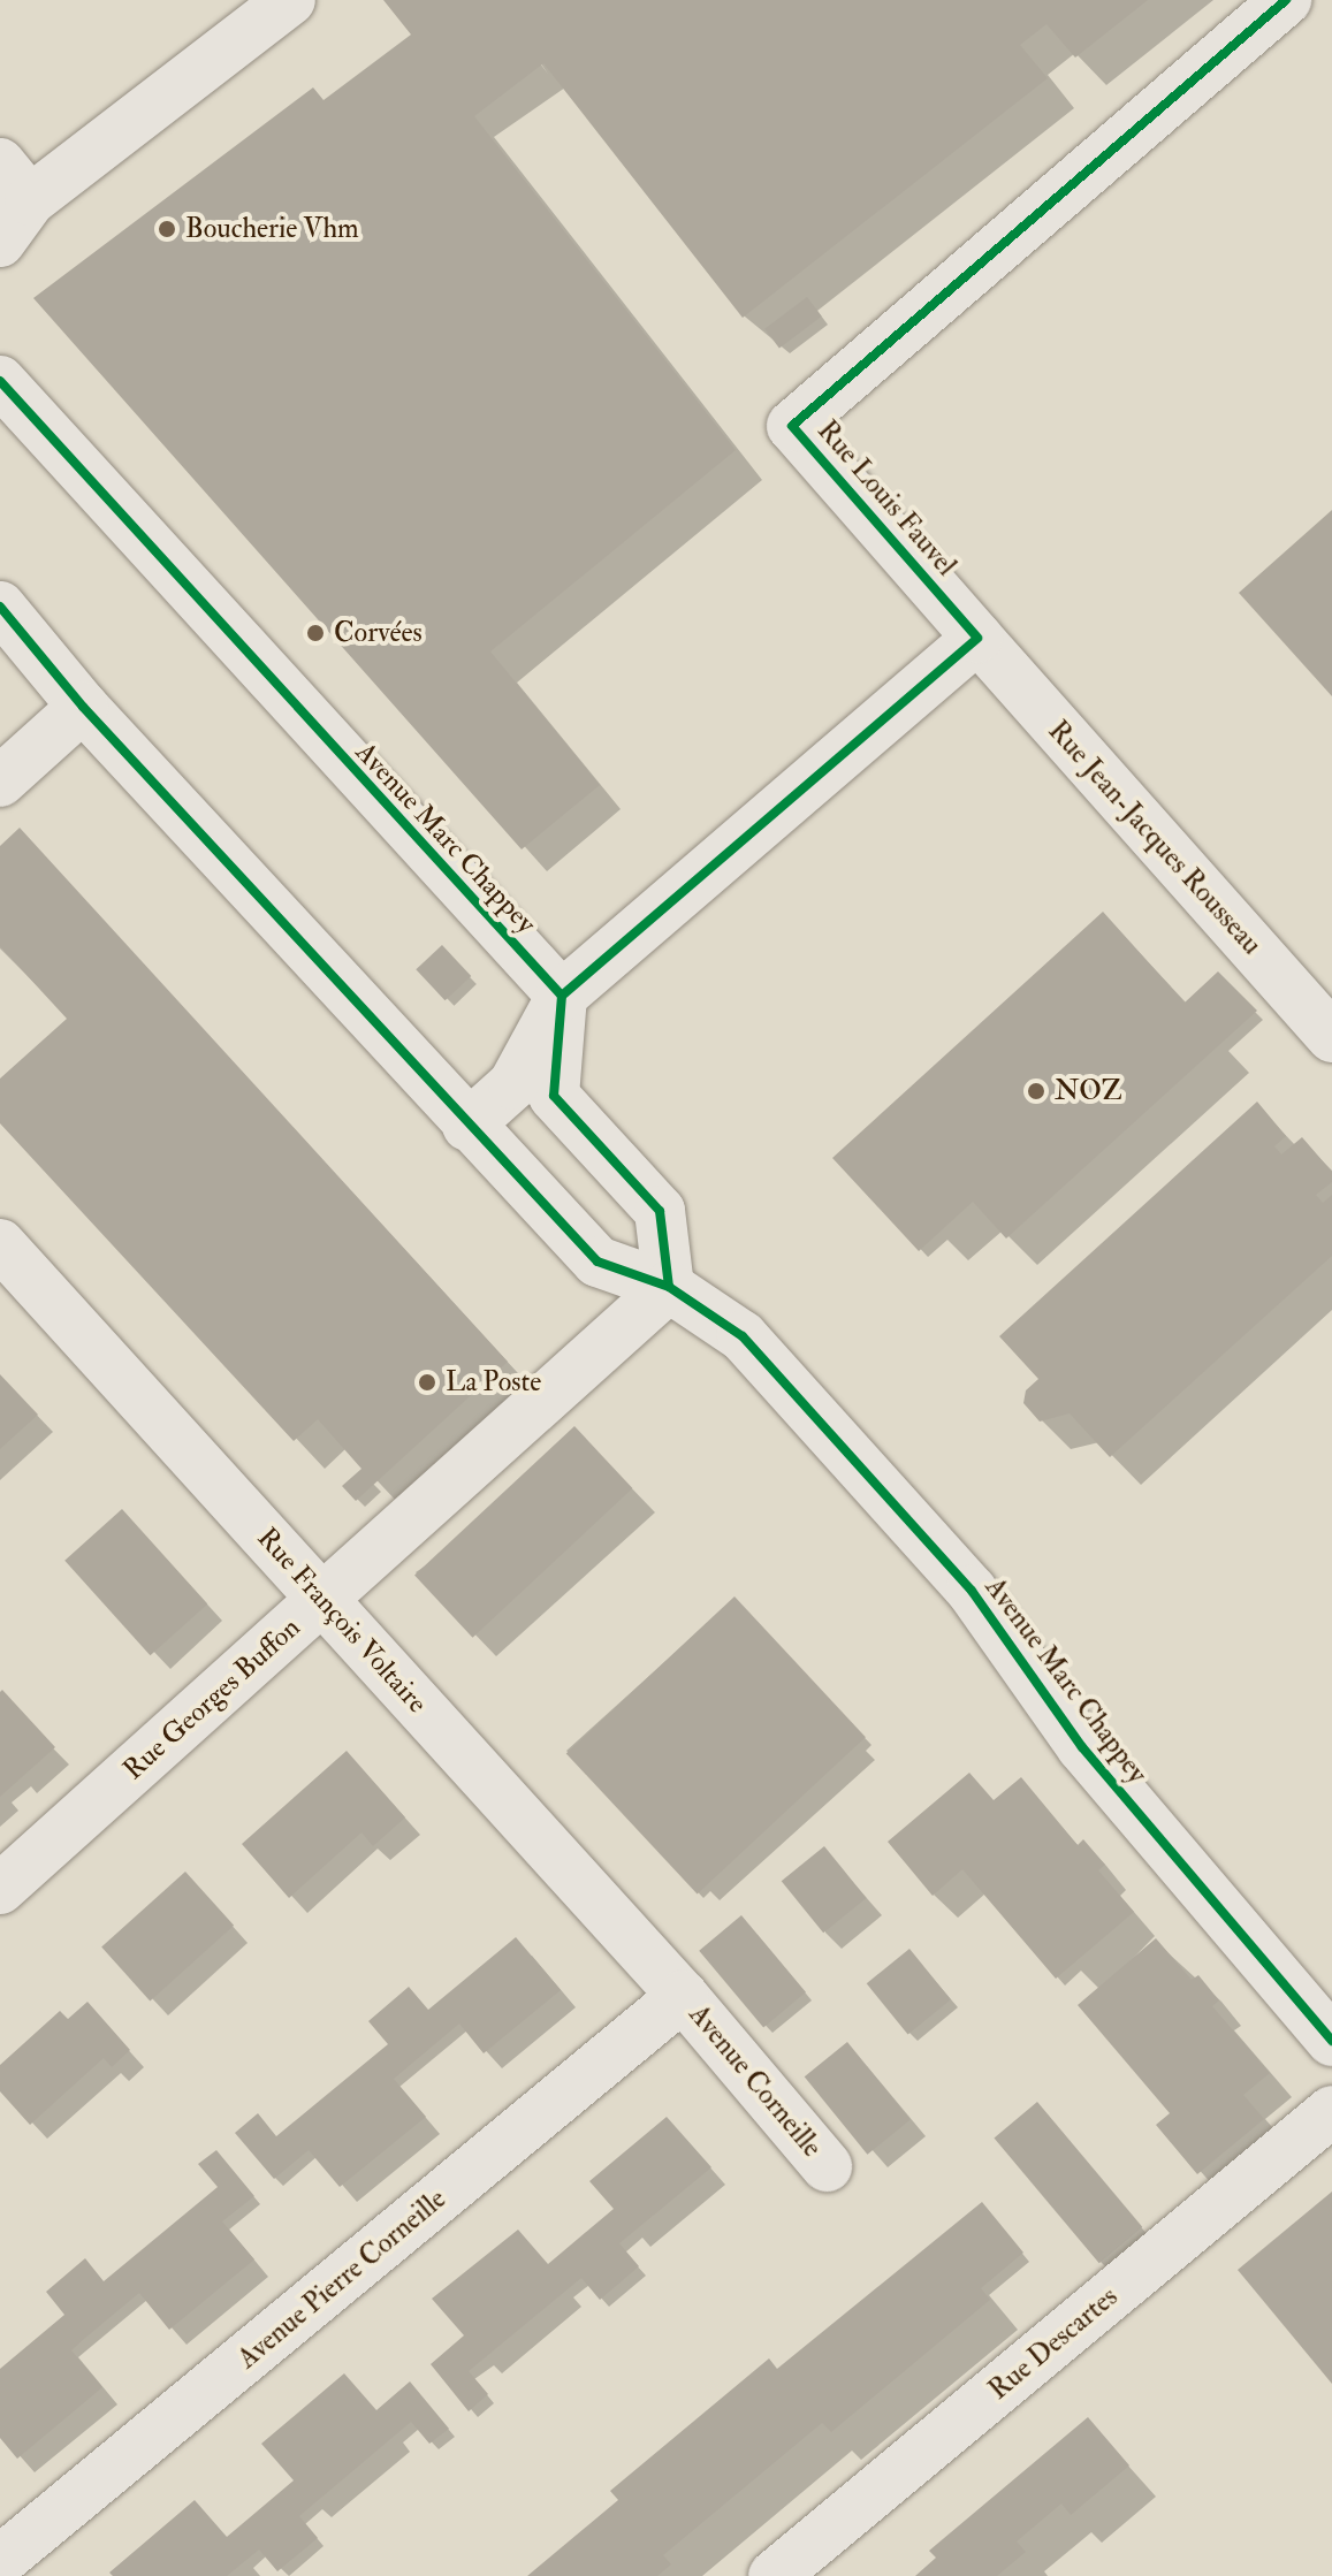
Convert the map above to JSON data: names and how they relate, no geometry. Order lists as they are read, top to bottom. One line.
{"streets":{"street":["Rue Louis Fauvel","Avenue Marc Chappey","Rue Jean-Jacques Rousseau","Rue François Voltaire","Rue Georges Buffon","Avenue Corneille","Avenue Pierre Corneille","Rue Descartes"]},"crossings":[["Rue Louis Fauvel","Rue Jean-Jacques Rousseau"],["Avenue Marc Chappey","Rue Georges Buffon"],["Rue François Voltaire","Rue Georges Buffon"],["Rue François Voltaire","Avenue Corneille"],["Rue François Voltaire","Avenue Pierre Corneille"],["Avenue Corneille","Avenue Pierre Corneille"]],"places":["Boucherie Vhm","Corvées","NOZ","La Poste"]}
